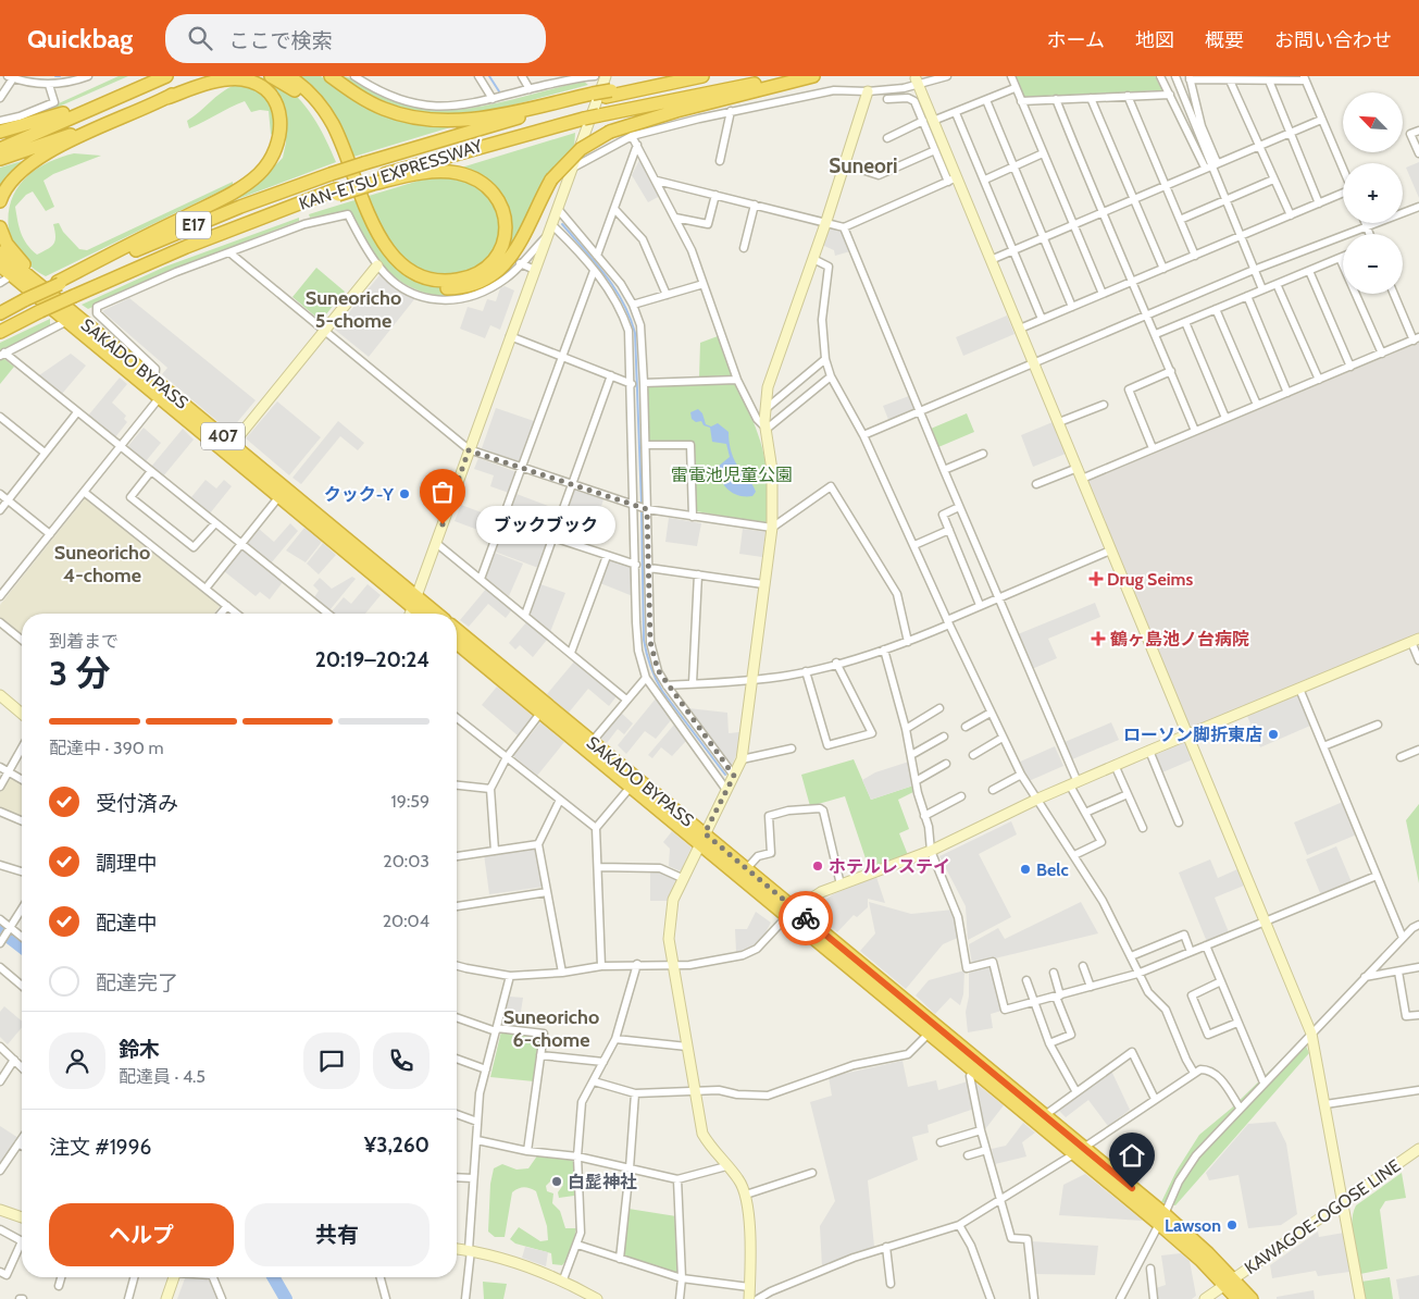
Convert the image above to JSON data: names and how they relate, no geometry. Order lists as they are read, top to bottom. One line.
{"streets":{"highway":["KAN-ETSU EXPRESSWAY","E17","SAKADO BYPASS","407"],"street":["KAWAGOE-OGOSE LINE"]},"crossings":[["SAKADO BYPASS","KAWAGOE-OGOSE LINE"]],"districts":["Suneori","Suneoricho 5-chome","Suneoricho 4-chome","Suneoricho 6-chome"],"parks":["雷電池児童公園"],"places":{"other":["クック-Y","ブックブック","ローソン脚折東店","ホテルレステイ","Belc","白髭神社","Lawson"],"health":["Drug Seims","鶴ヶ島池ノ台病院"]},"north":"top left","page":{"header":"Quickbag","search":"ここで検索","nav":["ホーム","地図","概要","お問い合わせ"],"map_buttons":["+","−"],"bubble":"ブックブック","heading":["3 分","到着まで","20:19–20:24"],"panel":["鈴木","配達員 · 4.5","注文 #1996","¥3,260"],"bar":"配達中 · 390 m","list":[["受付済み","19:59"],["調理中","20:03"],["配達中","20:04"],"配達完了"],"buttons":["ヘルプ","共有"]}}
